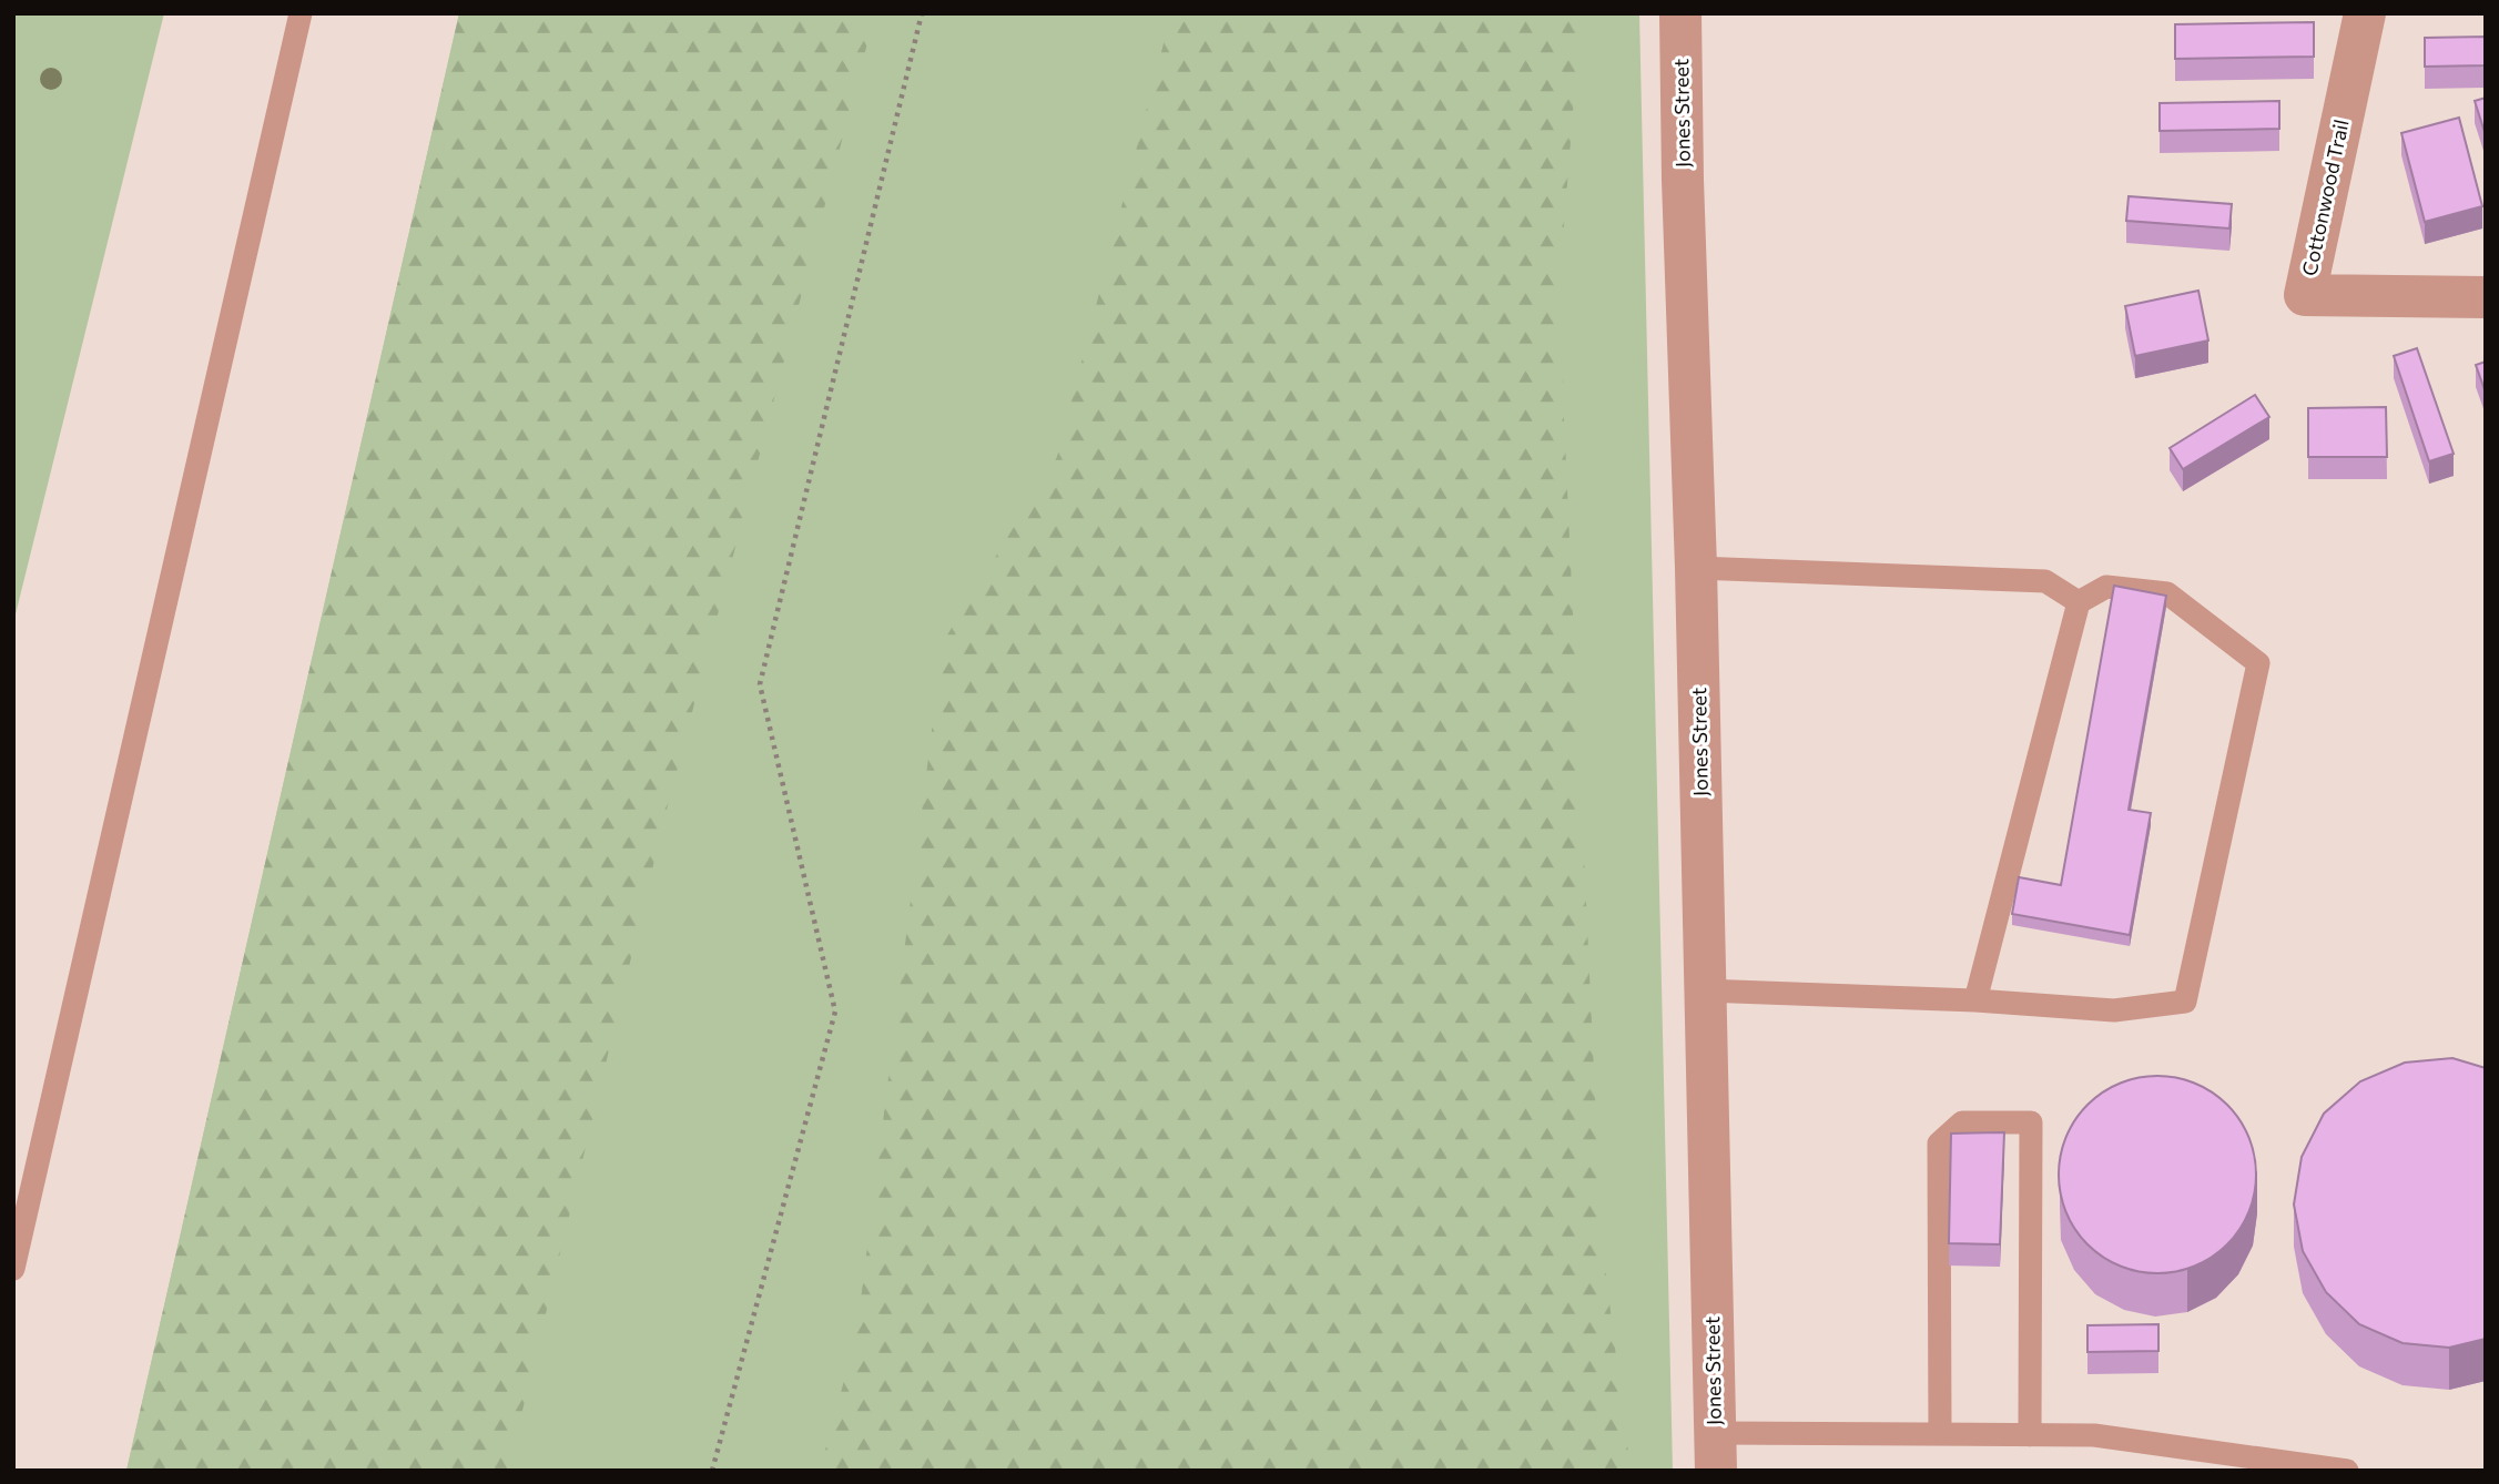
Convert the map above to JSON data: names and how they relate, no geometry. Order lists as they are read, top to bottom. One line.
{"streets":{"street":["Jones Street","Cottonwood Trail"]}}
